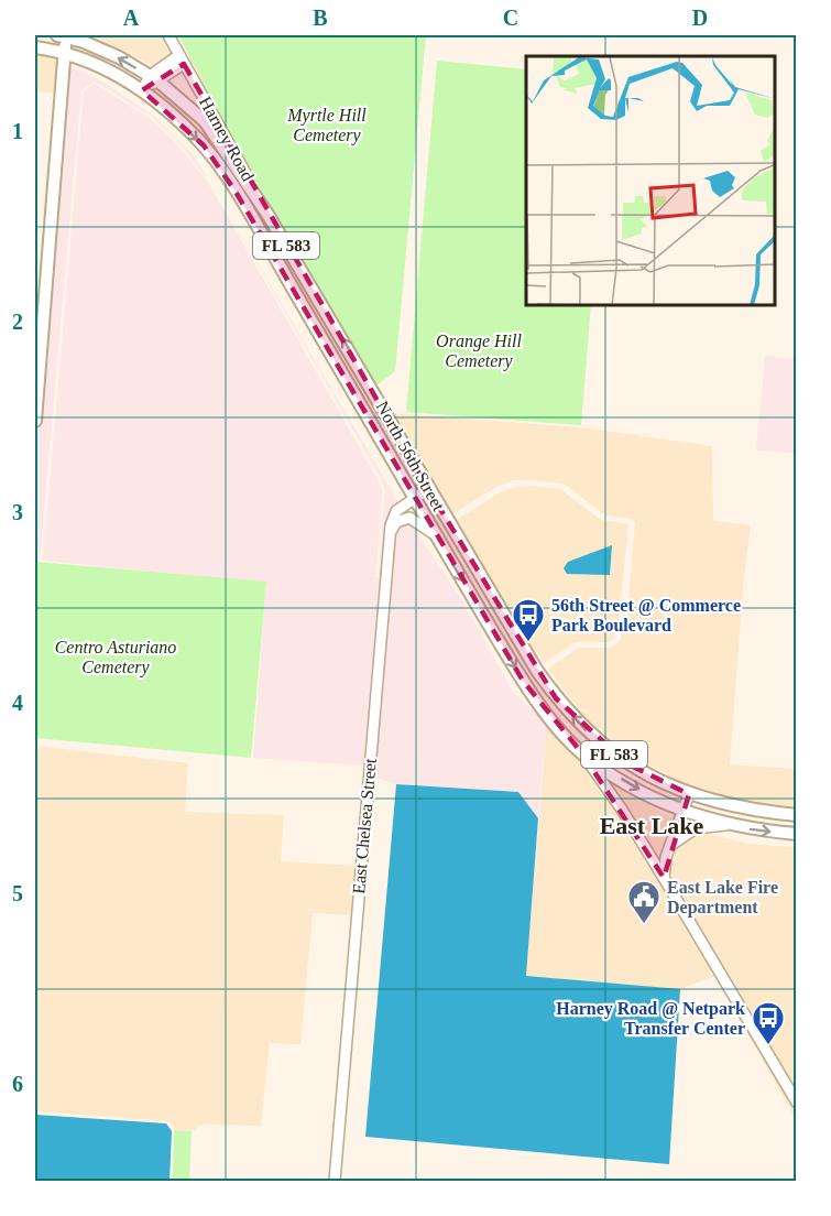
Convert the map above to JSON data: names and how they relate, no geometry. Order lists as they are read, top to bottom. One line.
{"streets":{"main road":["FL 583","North 56th Street"],"street":["Harney Road","East Chelsea Street"]},"crossings":[["Harney Road","North 56th Street"],["FL 583","North 56th Street"],["North 56th Street","East Chelsea Street"]],"districts":["East Lake"],"parks":["Myrtle Hill Cemetery","Orange Hill Cemetery","Centro Asturiano Cemetery"],"places":{"bus stop":["56th Street @ Commerce Park Boulevard","Harney Road @ Netpark Transfer Center"],"public building":["East Lake Fire Department"]},"grid":{"columns":["A","B","C","D"],"rows":["1","2","3","4","5","6"]}}
